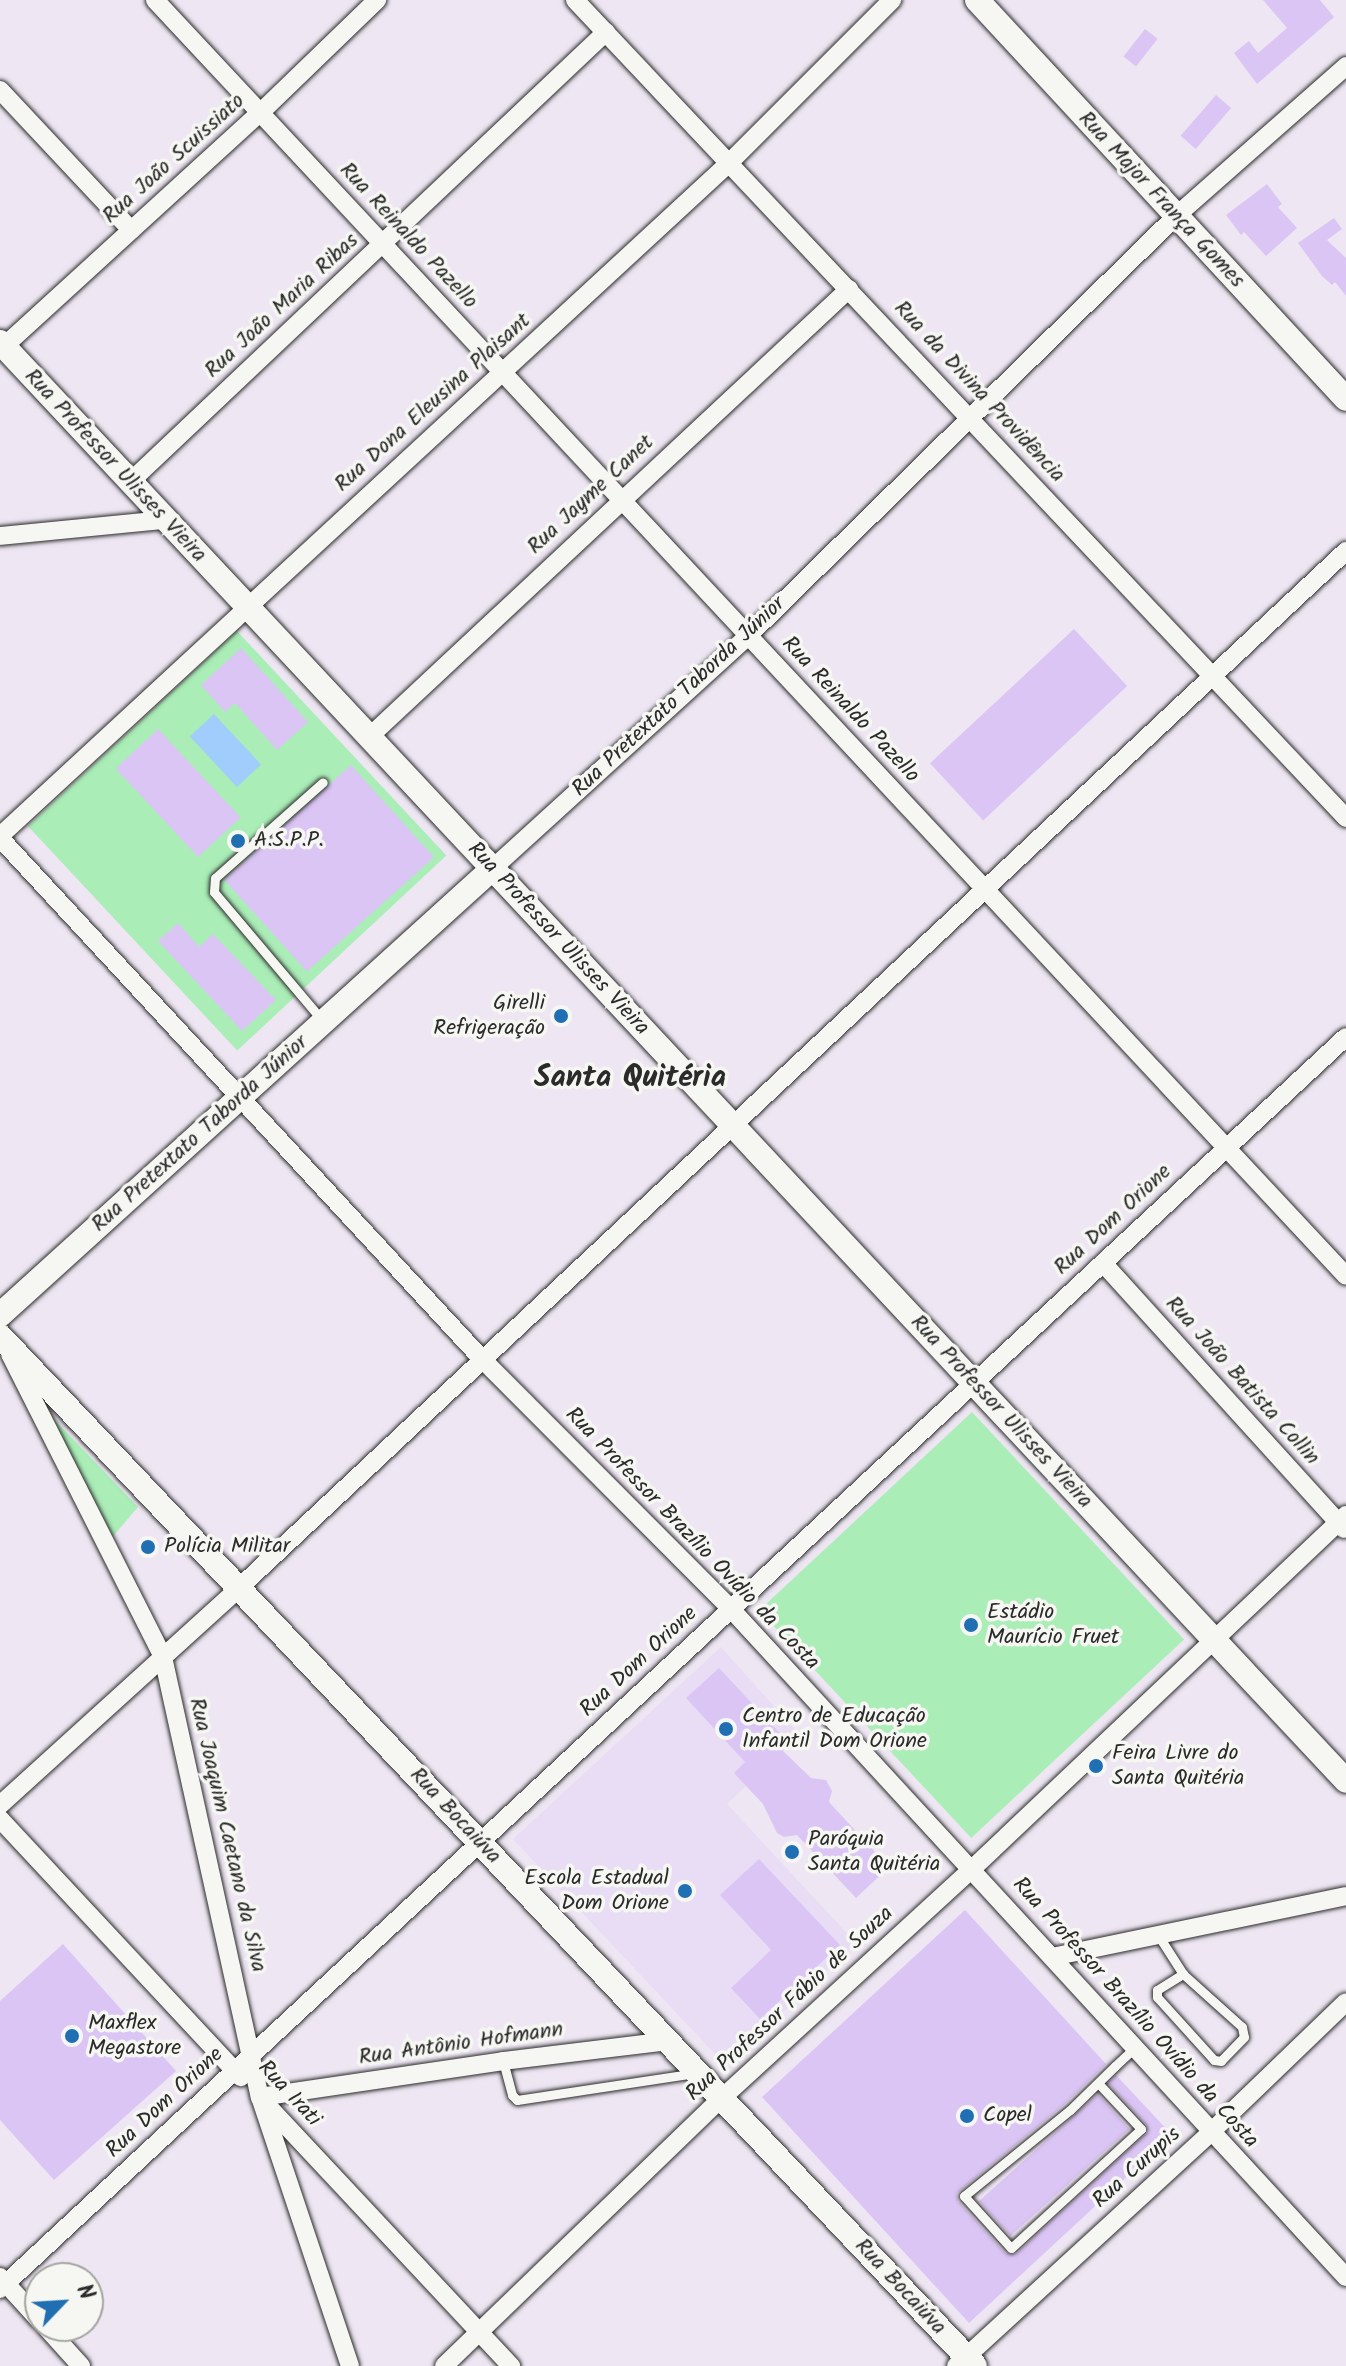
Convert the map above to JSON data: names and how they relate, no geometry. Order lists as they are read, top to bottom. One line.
{"streets":{"street":["Rua João Scuissiato","Rua Major França Gomes","Rua Reinaldo Pazello","Rua João Maria Ribas","Rua da Divina Providência","Rua Dona Eleusina Plaisant","Rua Professor Ulisses Vieira","Rua Jayme Canet","Rua Pretextato Taborda Júnior","Rua Dom Orione","Rua João Batista Collin","Rua Professor Brazílio Ovídio da Costa","Rua Bocaiúva","Rua Joaquim Caetano da Silva","Rua Professor Fábio de Souza","Rua Antônio Hofmann","Rua Irati","Rua Curupis"]},"crossings":[["Rua João Scuissiato","Rua Reinaldo Pazello"],["Rua João Scuissiato","Rua Professor Ulisses Vieira"],["Rua Major França Gomes","Rua Pretextato Taborda Júnior"],["Rua Reinaldo Pazello","Rua João Maria Ribas"],["Rua Reinaldo Pazello","Rua Dona Eleusina Plaisant"],["Rua Reinaldo Pazello","Rua Jayme Canet"],["Rua Reinaldo Pazello","Rua Pretextato Taborda Júnior"],["Rua Reinaldo Pazello","Rua Dom Orione"],["Rua João Maria Ribas","Rua da Divina Providência"],["Rua João Maria Ribas","Rua Professor Ulisses Vieira"],["Rua da Divina Providência","Rua Dona Eleusina Plaisant"],["Rua da Divina Providência","Rua Jayme Canet"],["Rua da Divina Providência","Rua Pretextato Taborda Júnior"],["Rua Dona Eleusina Plaisant","Rua Professor Ulisses Vieira"],["Rua Dona Eleusina Plaisant","Rua Professor Brazílio Ovídio da Costa"],["Rua Professor Ulisses Vieira","Rua Jayme Canet"],["Rua Professor Ulisses Vieira","Rua Pretextato Taborda Júnior"],["Rua Professor Ulisses Vieira","Rua Dom Orione"],["Rua Professor Ulisses Vieira","Rua Professor Fábio de Souza"],["Rua Pretextato Taborda Júnior","Rua Professor Brazílio Ovídio da Costa"],["Rua Pretextato Taborda Júnior","Rua Bocaiúva"],["Rua Pretextato Taborda Júnior","Rua Joaquim Caetano da Silva"],["Rua Dom Orione","Rua João Batista Collin"],["Rua Dom Orione","Rua Professor Brazílio Ovídio da Costa"],["Rua Dom Orione","Rua Bocaiúva"],["Rua Dom Orione","Rua Joaquim Caetano da Silva"],["Rua Dom Orione","Rua Irati"],["Rua João Batista Collin","Rua Professor Fábio de Souza"],["Rua Professor Brazílio Ovídio da Costa","Rua Professor Fábio de Souza"],["Rua Professor Brazílio Ovídio da Costa","Rua Curupis"],["Rua Bocaiúva","Rua Joaquim Caetano da Silva"],["Rua Bocaiúva","Rua Professor Fábio de Souza"],["Rua Bocaiúva","Rua Antônio Hofmann"],["Rua Bocaiúva","Rua Curupis"],["Rua Joaquim Caetano da Silva","Rua Antônio Hofmann"],["Rua Joaquim Caetano da Silva","Rua Irati"],["Rua Professor Fábio de Souza","Rua Irati"],["Rua Antônio Hofmann","Rua Irati"]],"districts":["Santa Quitéria"],"places":["A.S.P.P.","Girelli Refrigeração","Polícia Militar","Estádio Maurício Fruet","Centro de Educação Infantil Dom Orione","Feira Livre do Santa Quitéria","Paróquia Santa Quitéria","Escola Estadual Dom Orione","Maxflex Megastore","Copel"],"north":"top right"}
